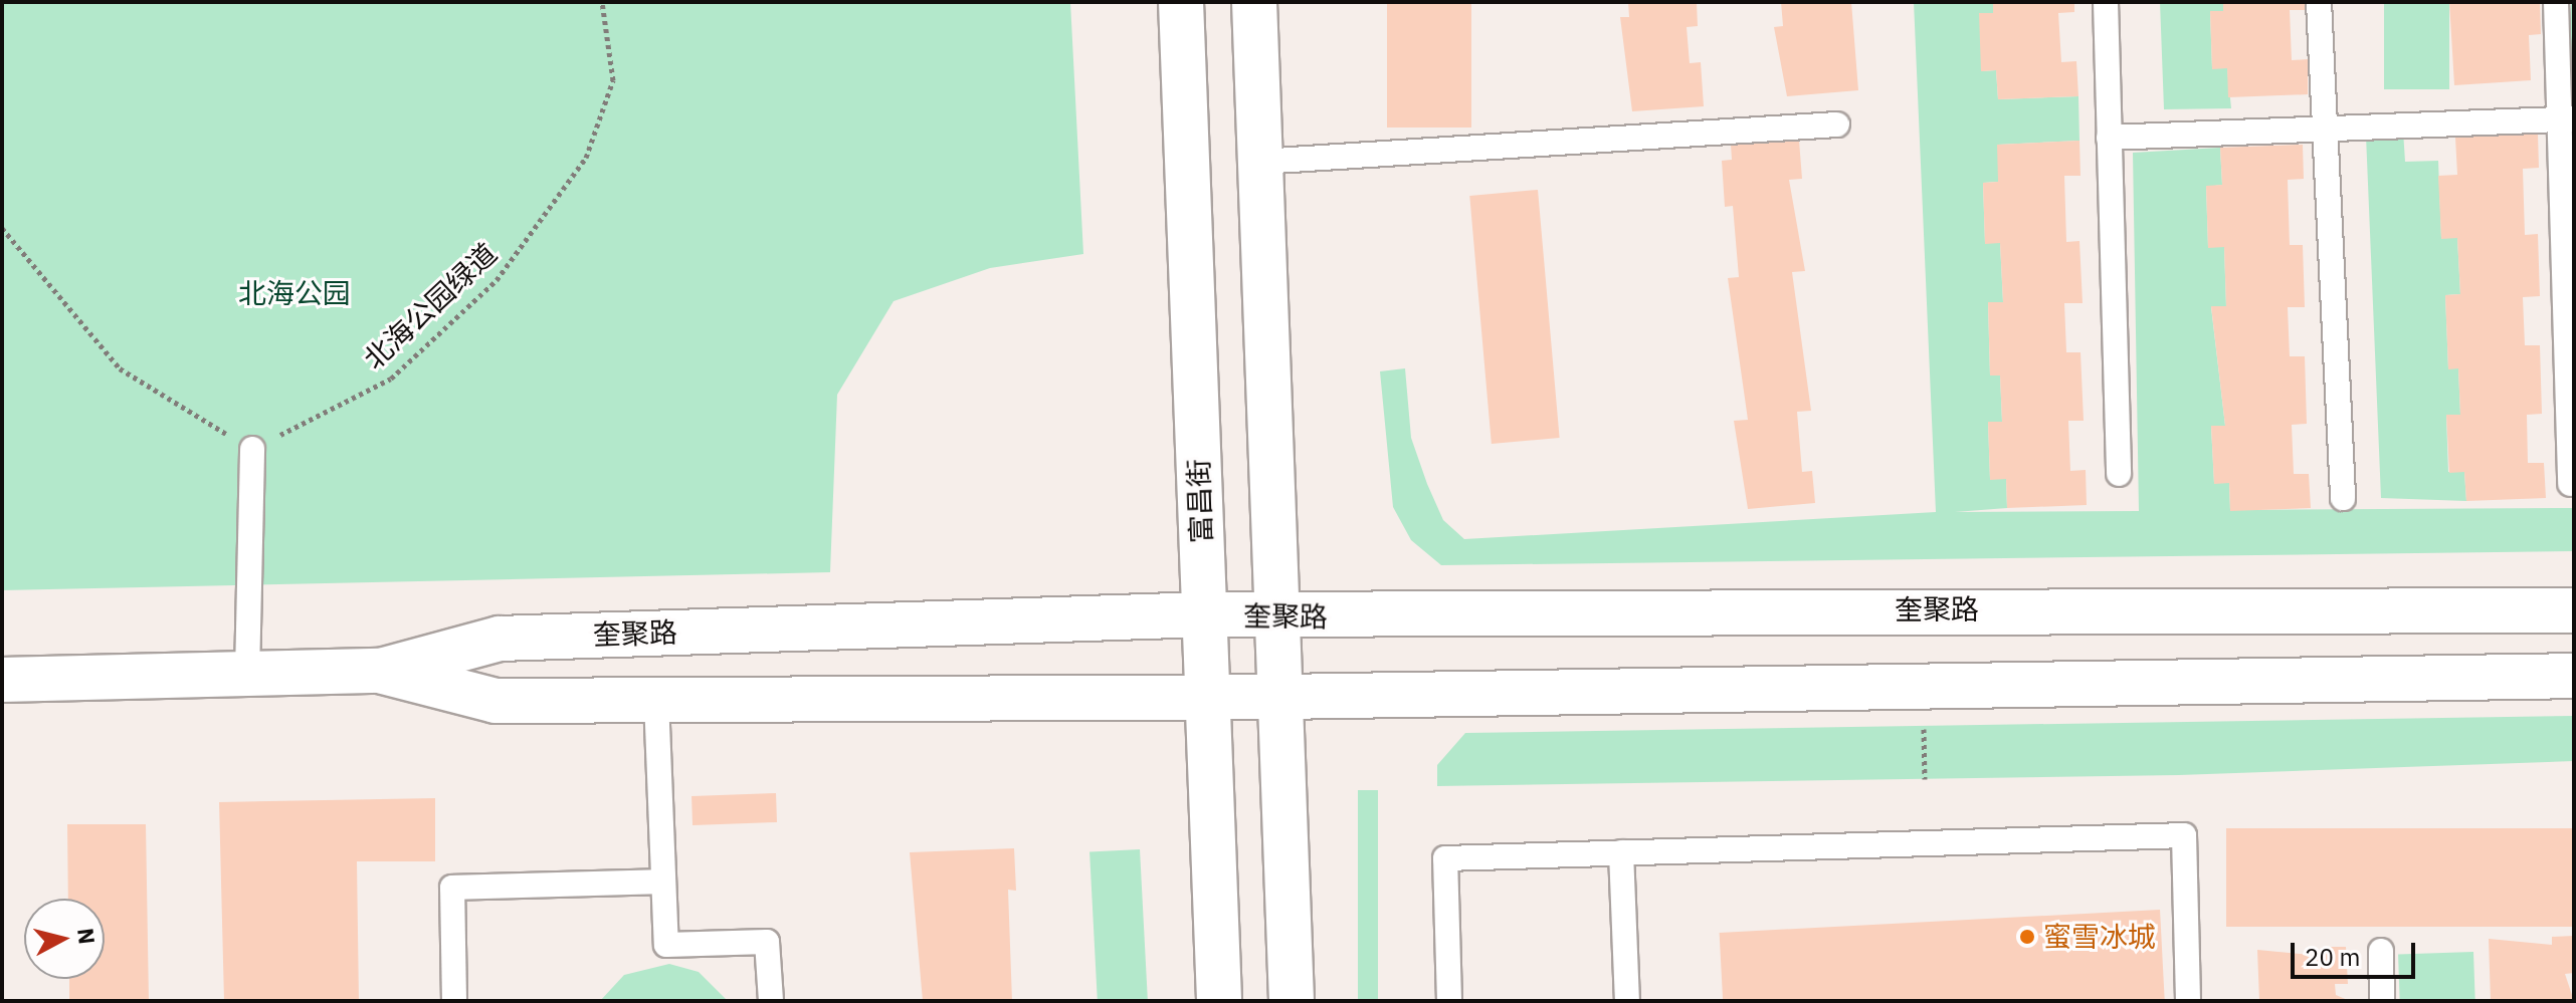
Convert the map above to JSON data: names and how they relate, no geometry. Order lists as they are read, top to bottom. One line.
{"streets":{"street":["富昌街","奎聚路"],"path":["北海公园绿道"]},"crossings":[["富昌街","奎聚路"]],"parks":["北海公园"],"places":["蜜雪冰城"],"scale_bar":"20 m","north":"right"}
